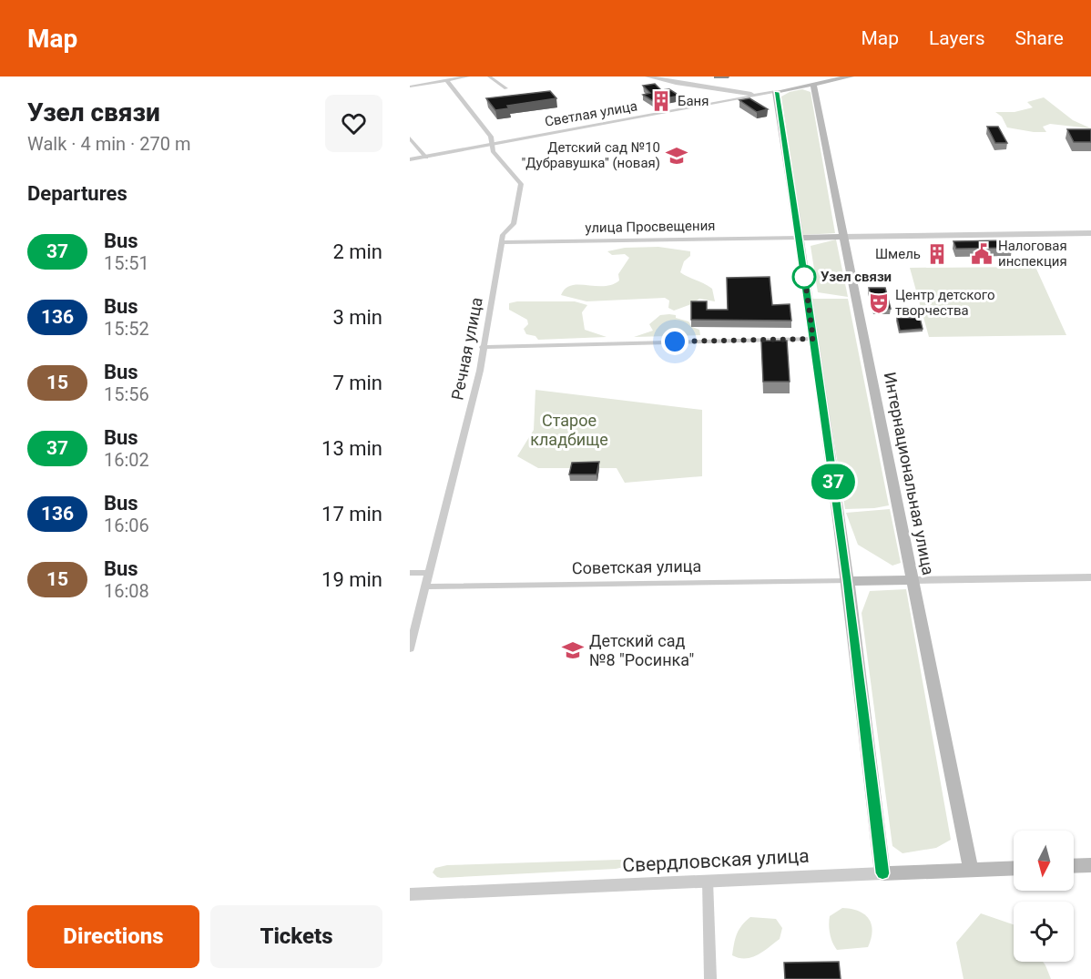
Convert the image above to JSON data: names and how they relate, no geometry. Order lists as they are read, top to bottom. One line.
{"streets":{"main road":["Интернациональная улица","Свердловская улица"],"street":["Светлая улица","улица Просвещения","Речная улица","Советская улица"]},"crossings":[["Светлая улица","Речная улица"],["улица Просвещения","Речная улица"],["Речная улица","Советская улица"],["Интернациональная улица","Свердловская улица"]],"parks":["Старое кладбище"],"places":{"building":["Баня","Шмель"],"school or university":["Детский сад №10 \"Дубравушка\" (новая)","Детский сад №8 \"Росинка\""],"public building":["Налоговая инспекция"],"other":["Узел связи"],"theatre":["Центр детского творчества"]},"lines":["bus line 37"],"north":"bottom","page":{"header":"Map","nav":["Map","Layers","Share"],"heading":[["Узел связи","Walk · 4 min · 270 m"],"Departures"],"on_map":"37","list":[{"mark":"37","name":"Bus","note":"15:51","value":"2 min"},{"mark":"136","name":"Bus","note":"15:52","value":"3 min"},{"mark":"15","name":"Bus","note":"15:56","value":"7 min"},{"mark":"37","name":"Bus","note":"16:02","value":"13 min"},{"mark":"136","name":"Bus","note":"16:06","value":"17 min"},{"mark":"15","name":"Bus","note":"16:08","value":"19 min"}],"buttons":["Directions","Tickets"]}}
